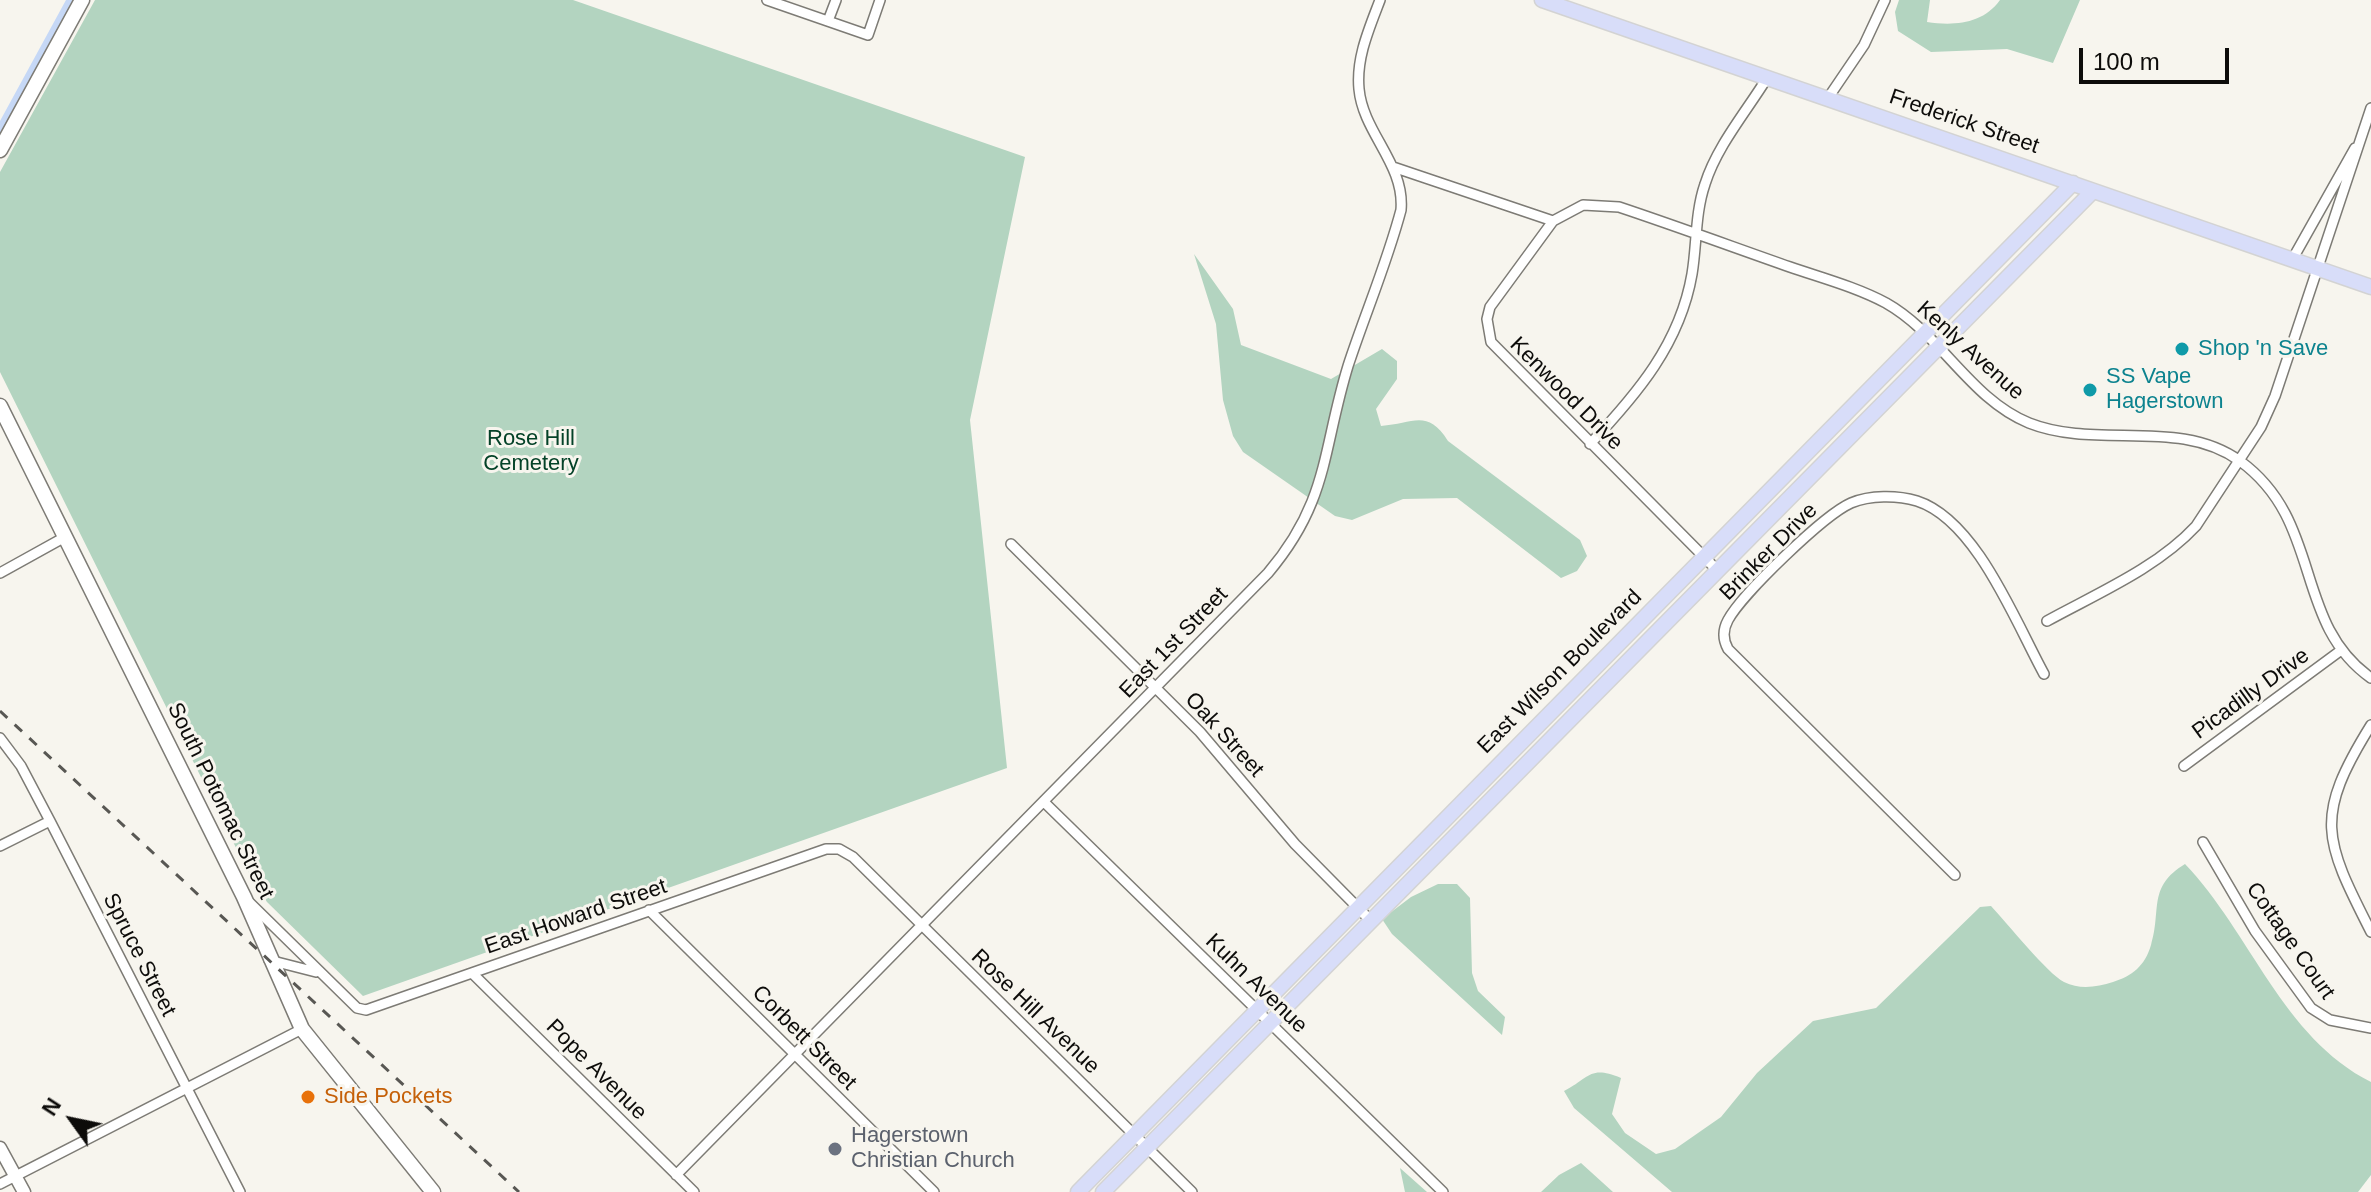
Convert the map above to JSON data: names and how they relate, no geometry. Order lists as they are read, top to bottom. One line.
{"streets":{"main road":["Frederick Street","East Wilson Boulevard","South Potomac Street"],"street":["Kenly Avenue","Kenwood Drive","Brinker Drive","East 1st Street","Picadilly Drive","Oak Street","East Howard Street","Cottage Court","Spruce Street","Kuhn Avenue","Rose Hill Avenue","Corbett Street","Pope Avenue"]},"crossings":[["Frederick Street","East Wilson Boulevard"],["Kenly Avenue","Kenwood Drive"],["Kenly Avenue","East Wilson Boulevard"],["Kenly Avenue","Picadilly Drive"],["Kenwood Drive","East Wilson Boulevard"],["East 1st Street","Oak Street"],["East 1st Street","Kuhn Avenue"],["East 1st Street","Rose Hill Avenue"],["East 1st Street","Corbett Street"],["East 1st Street","Pope Avenue"],["East Wilson Boulevard","Oak Street"],["East Wilson Boulevard","Kuhn Avenue"],["East Wilson Boulevard","Rose Hill Avenue"],["South Potomac Street","East Howard Street"],["East Howard Street","Rose Hill Avenue"],["East Howard Street","Corbett Street"],["East Howard Street","Pope Avenue"]],"parks":["Rose Hill Cemetery"],"places":["Shop 'n Save","SS Vape Hagerstown","Side Pockets","Hagerstown Christian Church"],"scale_bar":"100 m","north":"top left"}
